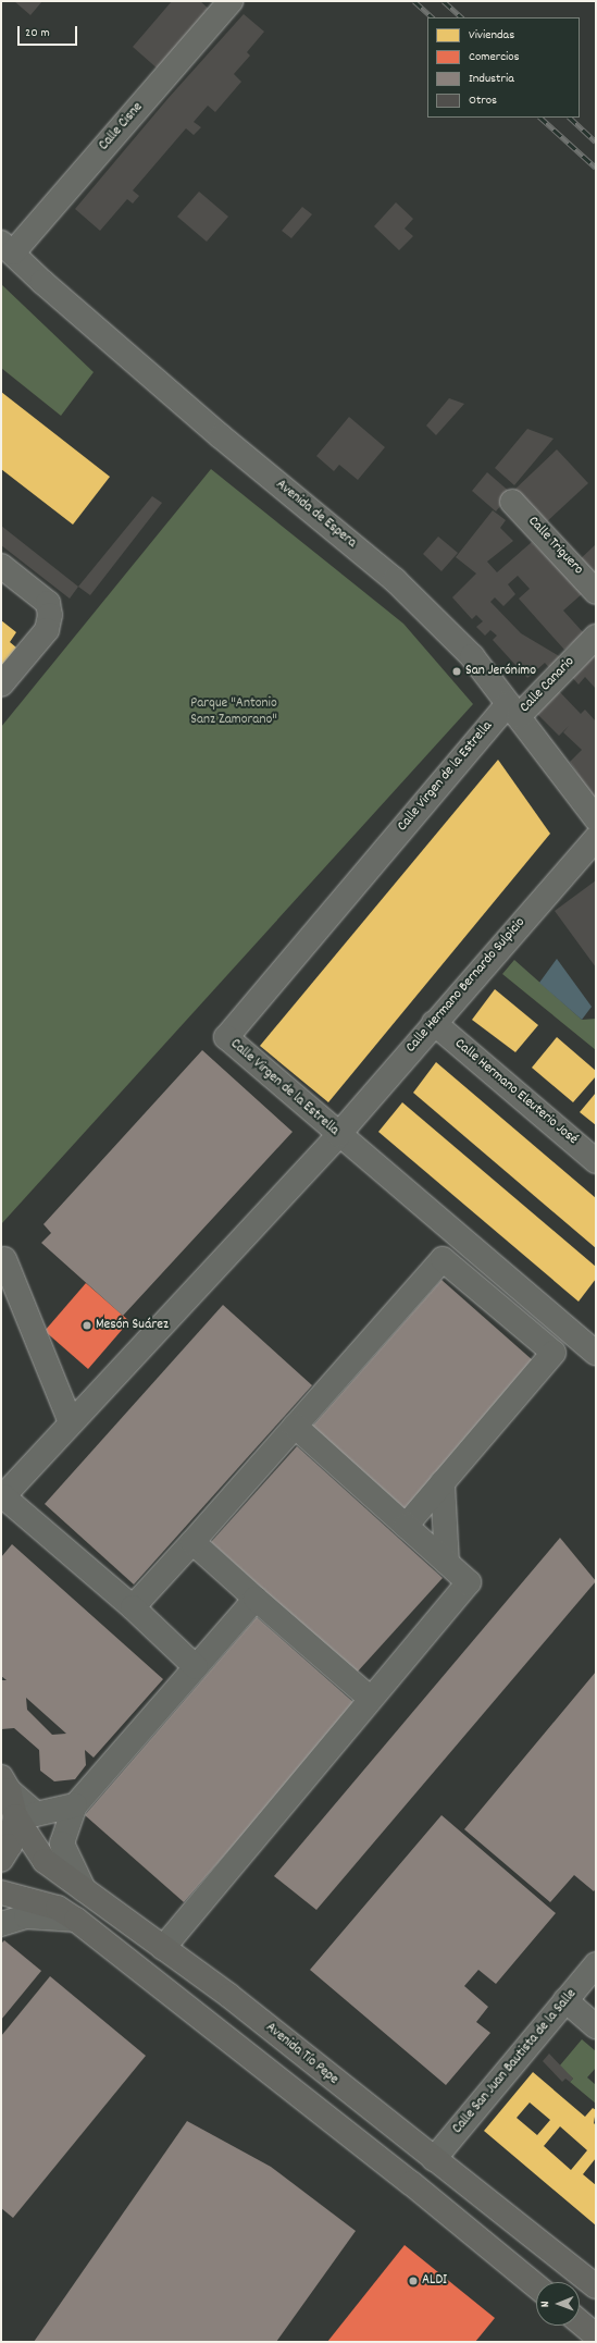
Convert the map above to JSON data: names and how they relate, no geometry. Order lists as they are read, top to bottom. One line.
{"streets":{"main road":["Avenida Tío Pepe"],"street":["Calle Cisne","Avenida de Espera","Calle Triguero","Calle Canario","Calle Virgen de la Estrella","Calle Hermano Bernardo Sulpicio","Calle Hermano Eleuterio José","Calle San Juan Bautista de la Salle"]},"crossings":[["Calle Cisne","Avenida de Espera"],["Avenida de Espera","Calle Canario"],["Avenida de Espera","Calle Virgen de la Estrella"],["Calle Canario","Calle Virgen de la Estrella"],["Calle Virgen de la Estrella","Calle Hermano Bernardo Sulpicio"],["Calle Hermano Bernardo Sulpicio","Calle Hermano Eleuterio José"],["Avenida Tío Pepe","Calle San Juan Bautista de la Salle"]],"parks":["Parque \"Antonio Sanz Zamorano\""],"places":["San Jerónimo","Mesón Suárez","ALDI"],"legend":["Viviendas","Comercios","Industria","Otros"],"scale_bar":"20 m","north":"left"}
